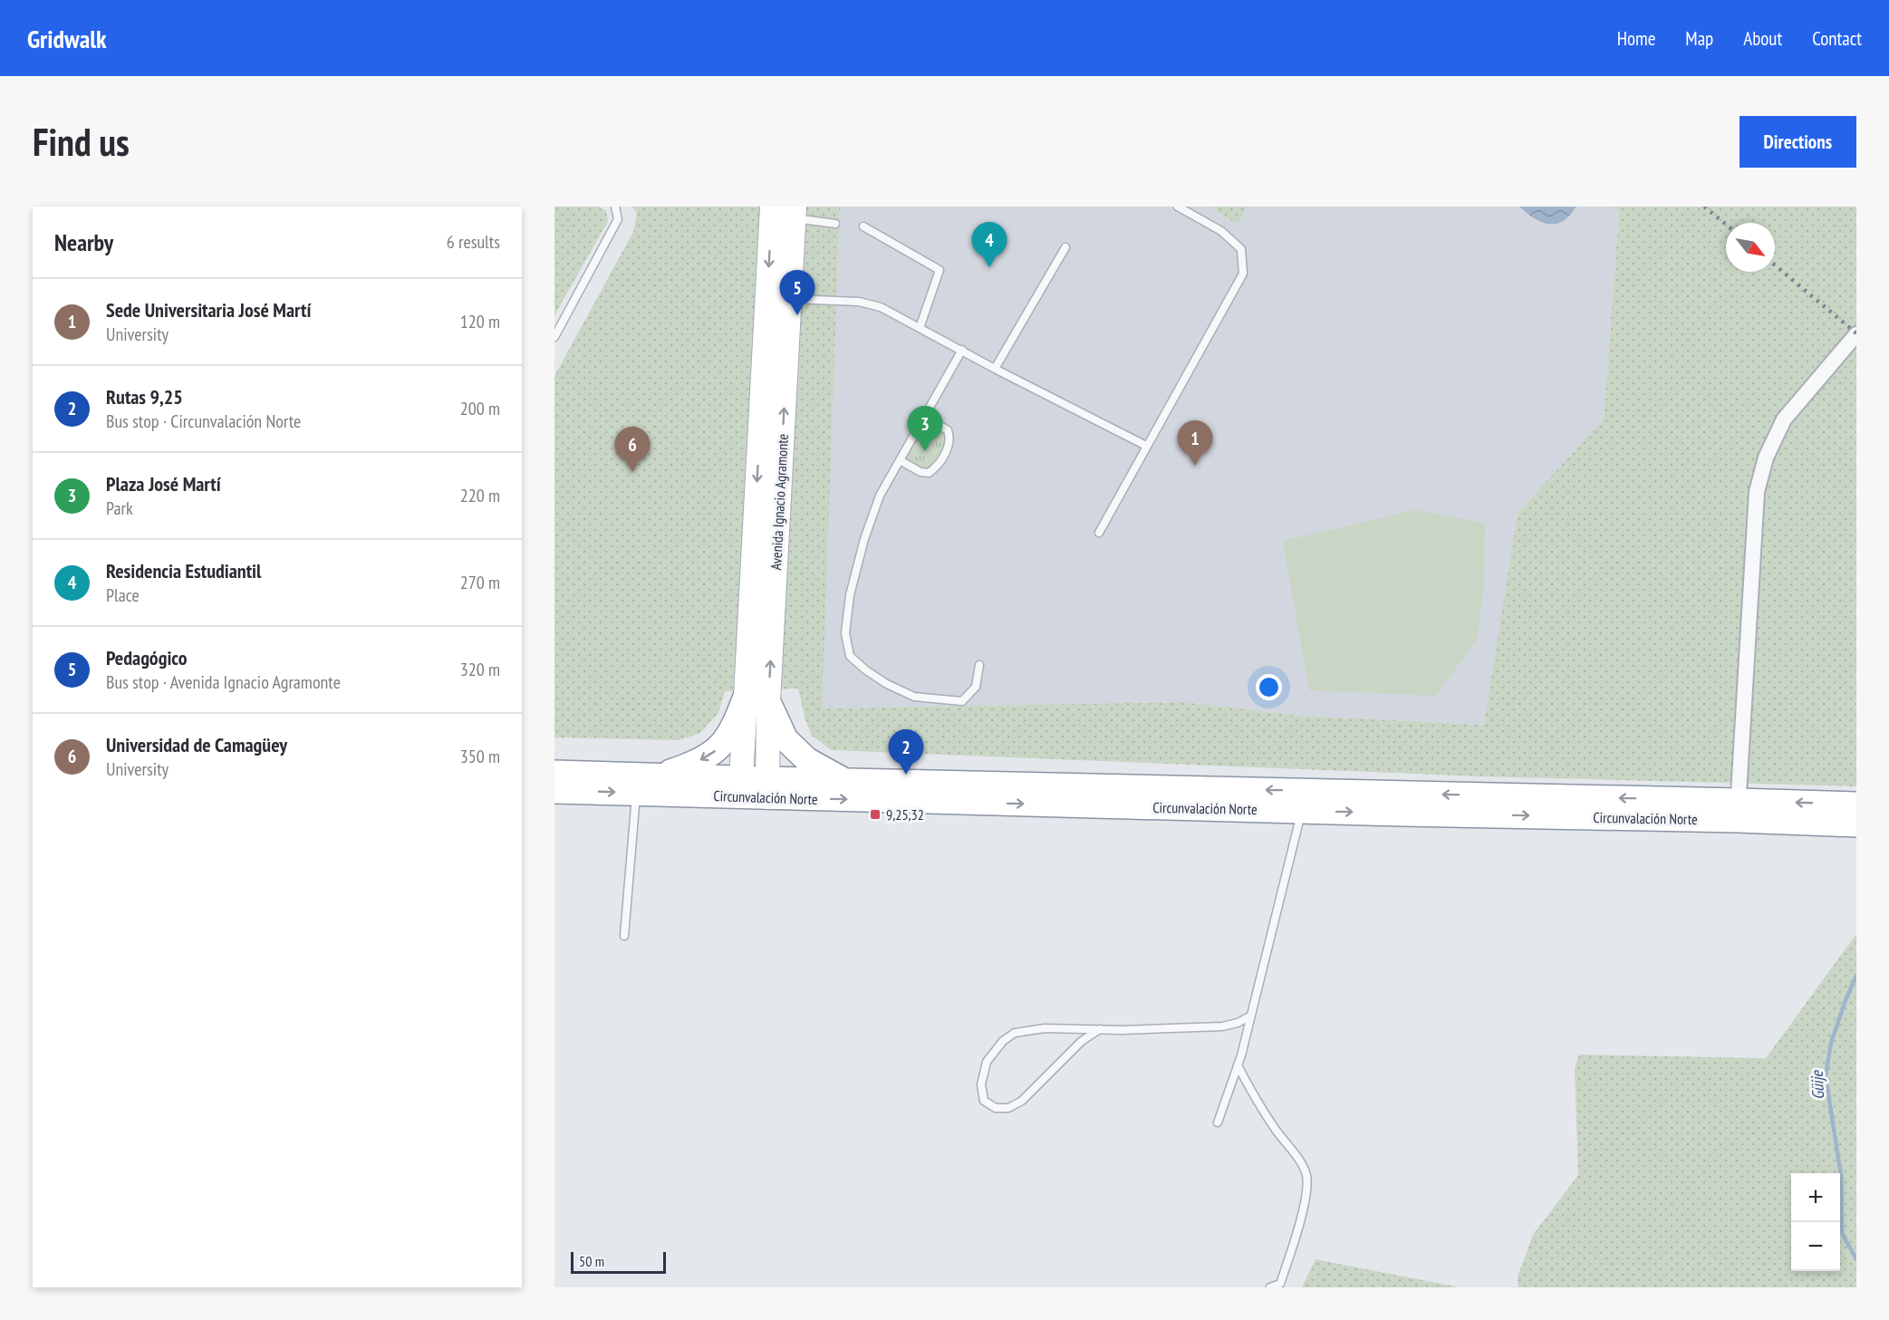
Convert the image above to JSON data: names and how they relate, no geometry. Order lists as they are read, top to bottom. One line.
{"streets":{"highway":["Circunvalación Norte"],"main road":["Avenida Ignacio Agramonte"]},"crossings":[["Avenida Ignacio Agramonte","Circunvalación Norte"]],"water":["Güije"],"places":{"transit":["9,25,32"]},"scale_bar":"50 m","north":"bottom right","page":{"header":"Gridwalk","nav":["Home","Map","About","Contact"],"buttons":"Directions","title":"Find us","heading":["Nearby","6 results"],"pins":["4","5","3","1","6","2"],"list":[{"mark":"1","name":"Sede Universitaria José Martí","note":"University","value":"120 m"},{"mark":"2","name":"Rutas 9,25","note":"Bus stop · Circunvalación Norte","value":"200 m"},{"mark":"3","name":"Plaza José Martí","note":"Park","value":"220 m"},{"mark":"4","name":"Residencia Estudiantil","note":"Place","value":"270 m"},{"mark":"5","name":"Pedagógico","note":"Bus stop · Avenida Ignacio Agramonte","value":"320 m"},{"mark":"6","name":"Universidad de Camagüey","note":"University","value":"350 m"}],"map_buttons":["+","−"],"scale":"50 m"}}
